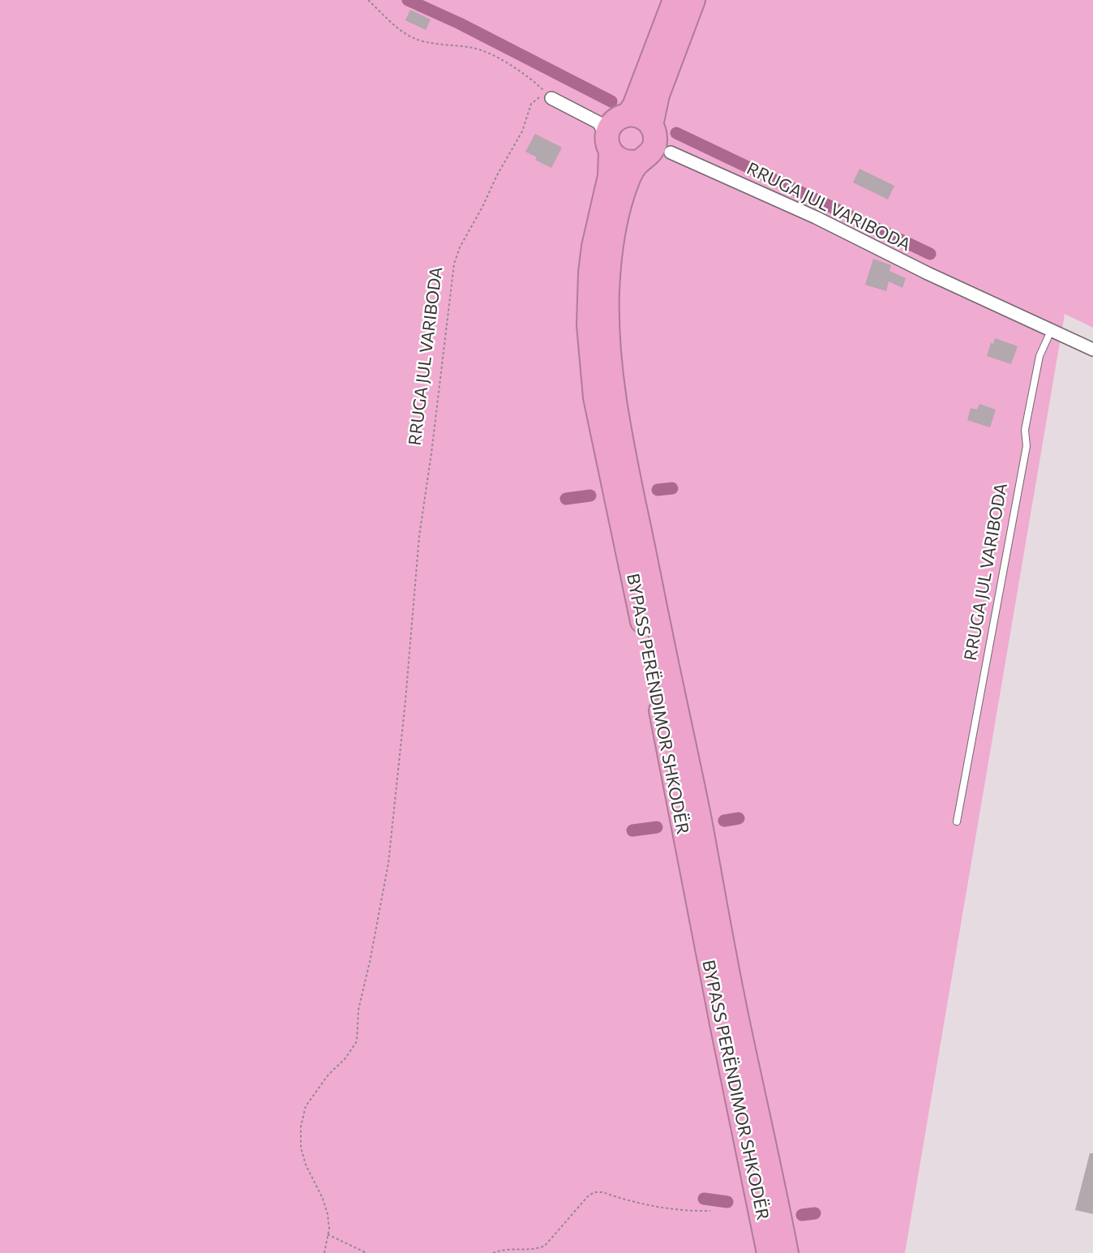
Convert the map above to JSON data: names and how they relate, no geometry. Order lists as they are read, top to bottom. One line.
{"streets":{"highway":["BYPASS PERËNDIMOR SHKODËR"],"street":["RRUGA JUL VARIBODA"]},"crossings":[["RRUGA JUL VARIBODA","BYPASS PERËNDIMOR SHKODËR"]]}
